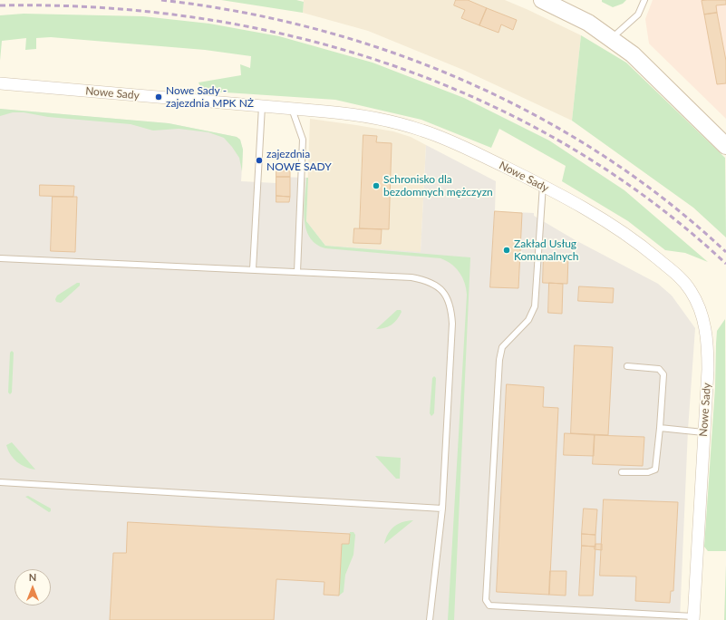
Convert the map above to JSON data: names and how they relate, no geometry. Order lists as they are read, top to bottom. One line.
{"streets":{"street":["Nowe Sady"]},"places":["Nowe Sady - zajezdnia MPK NŻ","zajezdnia NOWE SADY","Schronisko dla bezdomnych mężczyzn","Zakład Usług Komunalnych"],"north":"top"}
